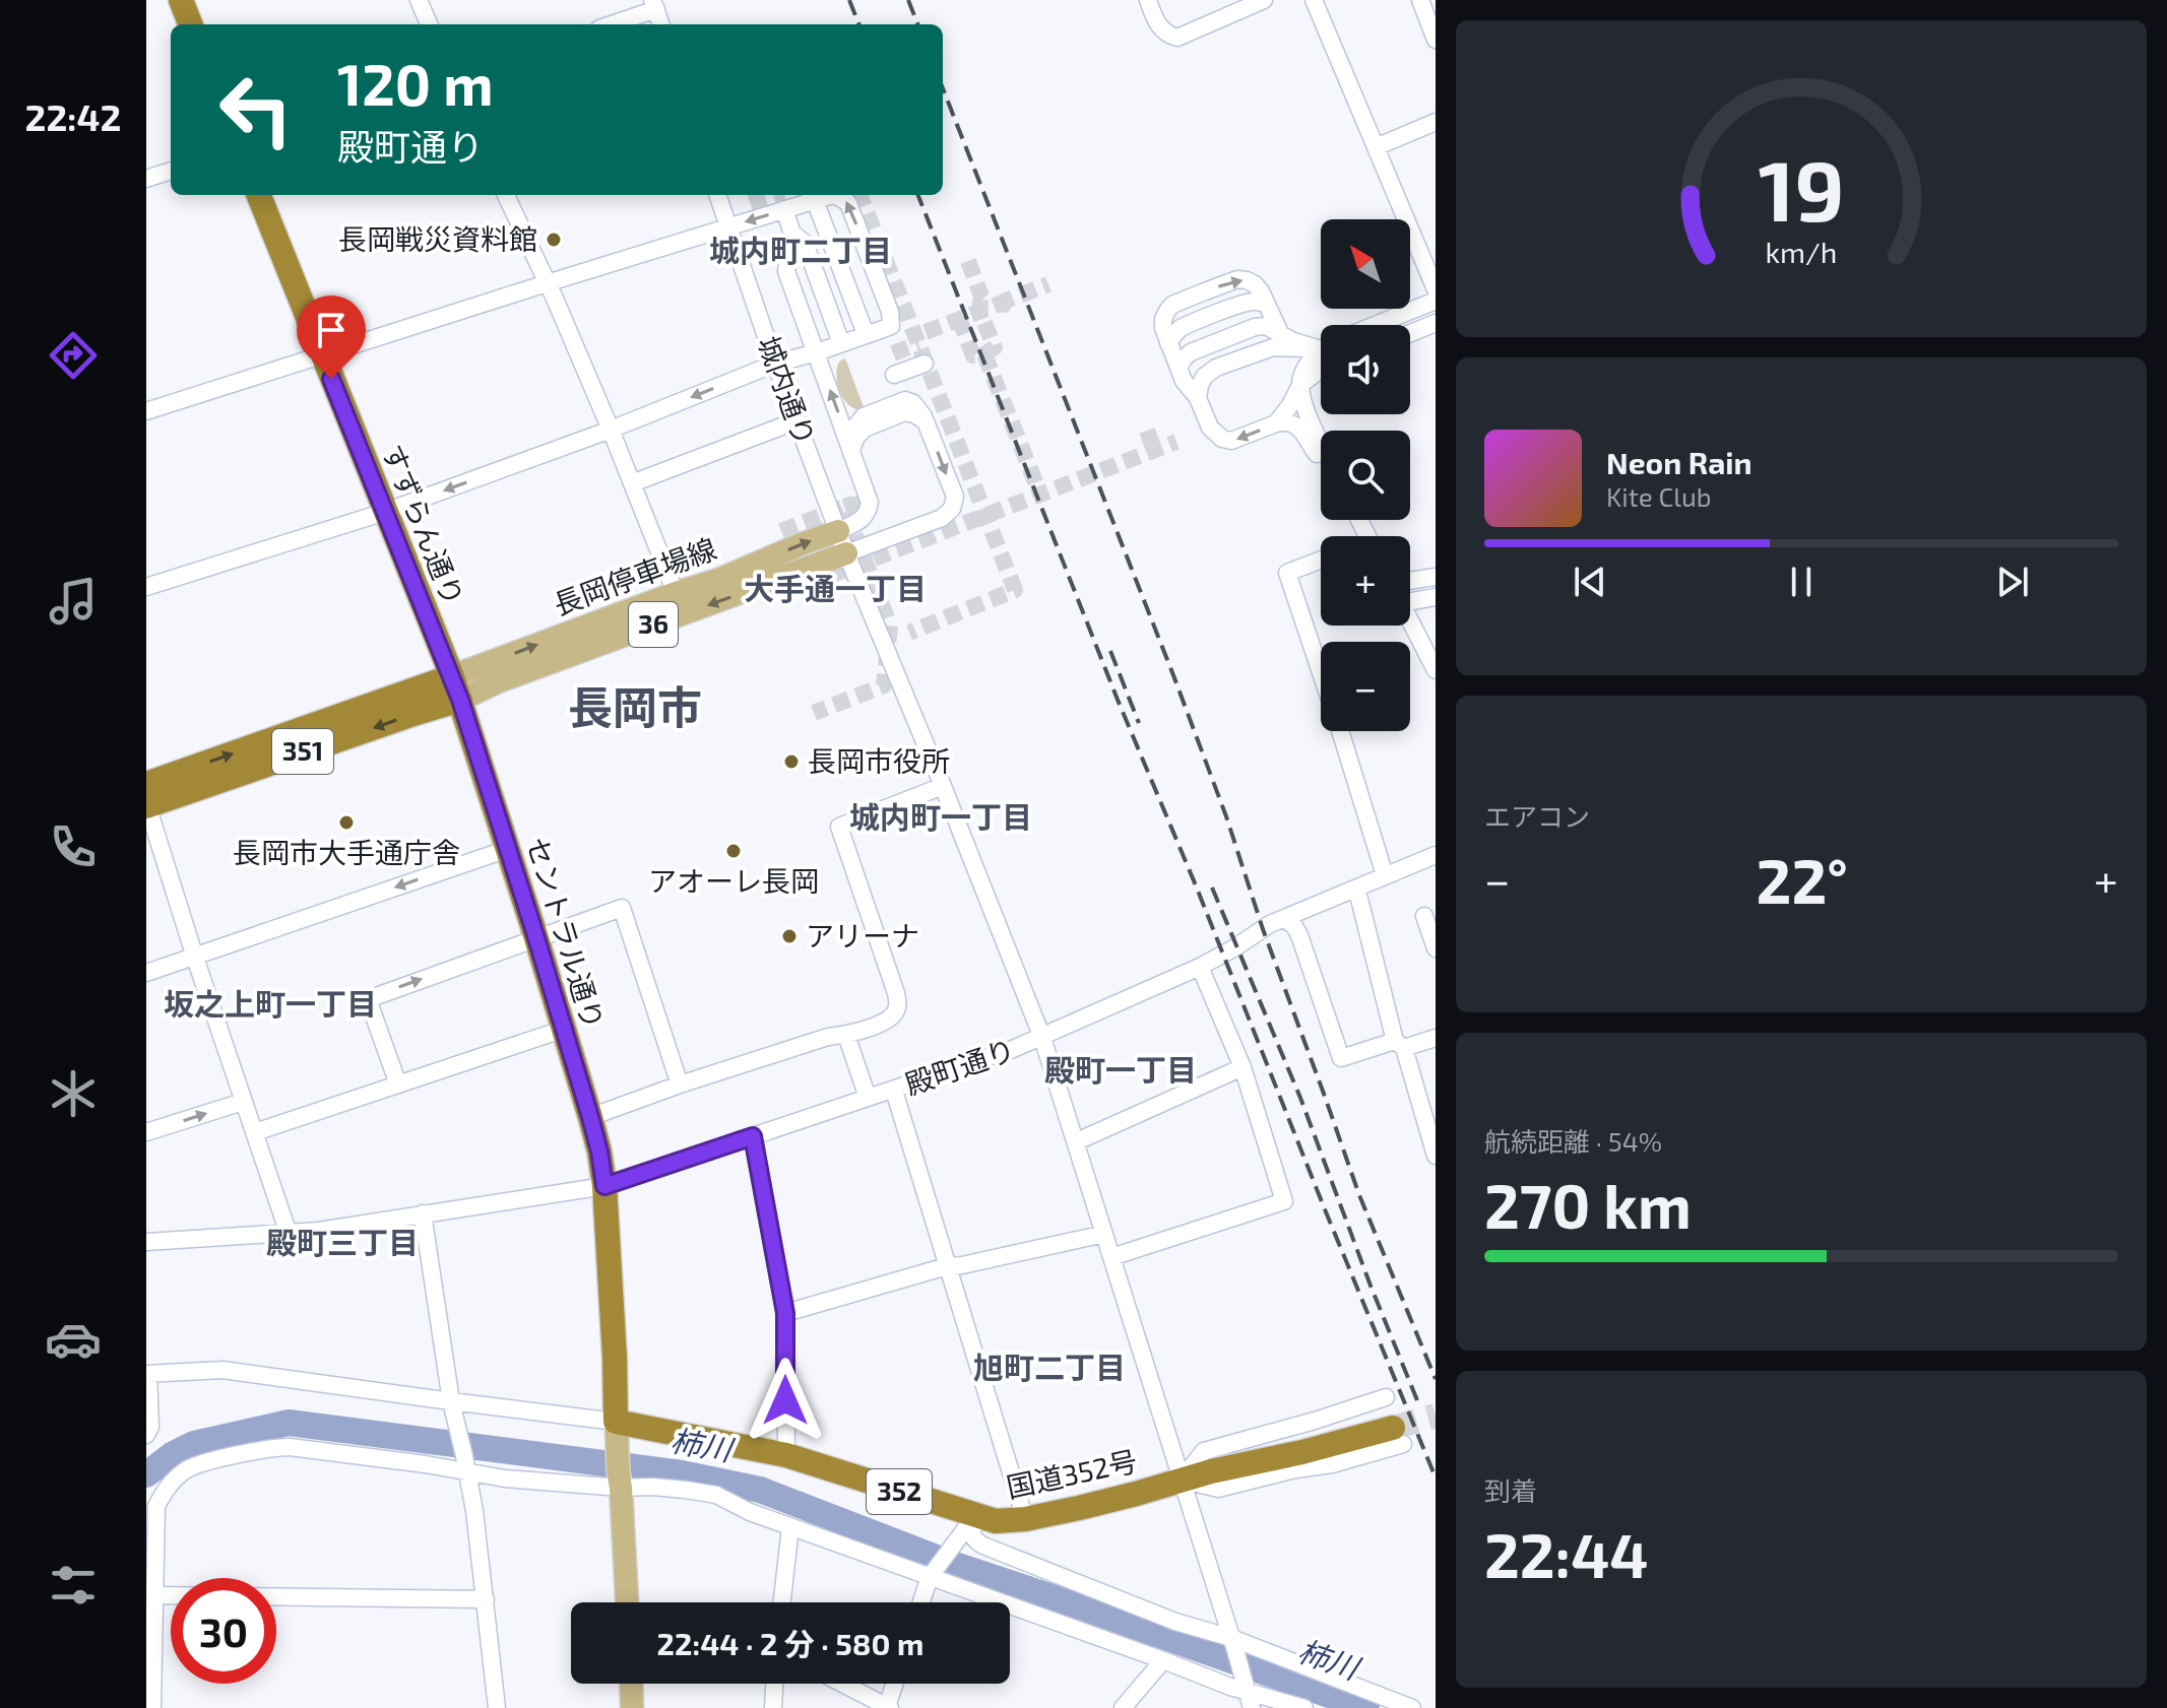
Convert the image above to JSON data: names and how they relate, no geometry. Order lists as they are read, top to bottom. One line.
{"streets":{"highway":["すずらん通り","351","セントラル通り","国道352号","352"],"main road":["長岡停車場線","36"],"street":["城内通り","殿町通り"]},"crossings":[["城内通り","長岡停車場線"],["城内通り","殿町通り"],["城内通り","国道352号"],["すずらん通り","長岡停車場線"],["すずらん通り","351"],["すずらん通り","セントラル通り"],["長岡停車場線","351"],["長岡停車場線","セントラル通り"],["351","セントラル通り"],["セントラル通り","殿町通り"]],"districts":["城内町二丁目","大手通一丁目","長岡市","城内町一丁目","坂之上町一丁目","殿町一丁目","殿町三丁目","旭町二丁目"],"water":["柿川"],"places":["長岡戦災資料館","長岡市役所","長岡市大手通庁舎","アオーレ長岡","アリーナ"],"north":"top left","page":{"tabs":"22:42","turn":["120 m","殿町通り"],"map_buttons":["+","−"],"song":["Neon Rain","Kite Club"],"tile":["エアコン",["航続距離 · 54%","270 km"],["到着","22:44"]],"heat":["−","22°","+"],"limit":"30","trip":"22:44 · 2 分 · 580 m","gauge":["19","km/h"]}}
